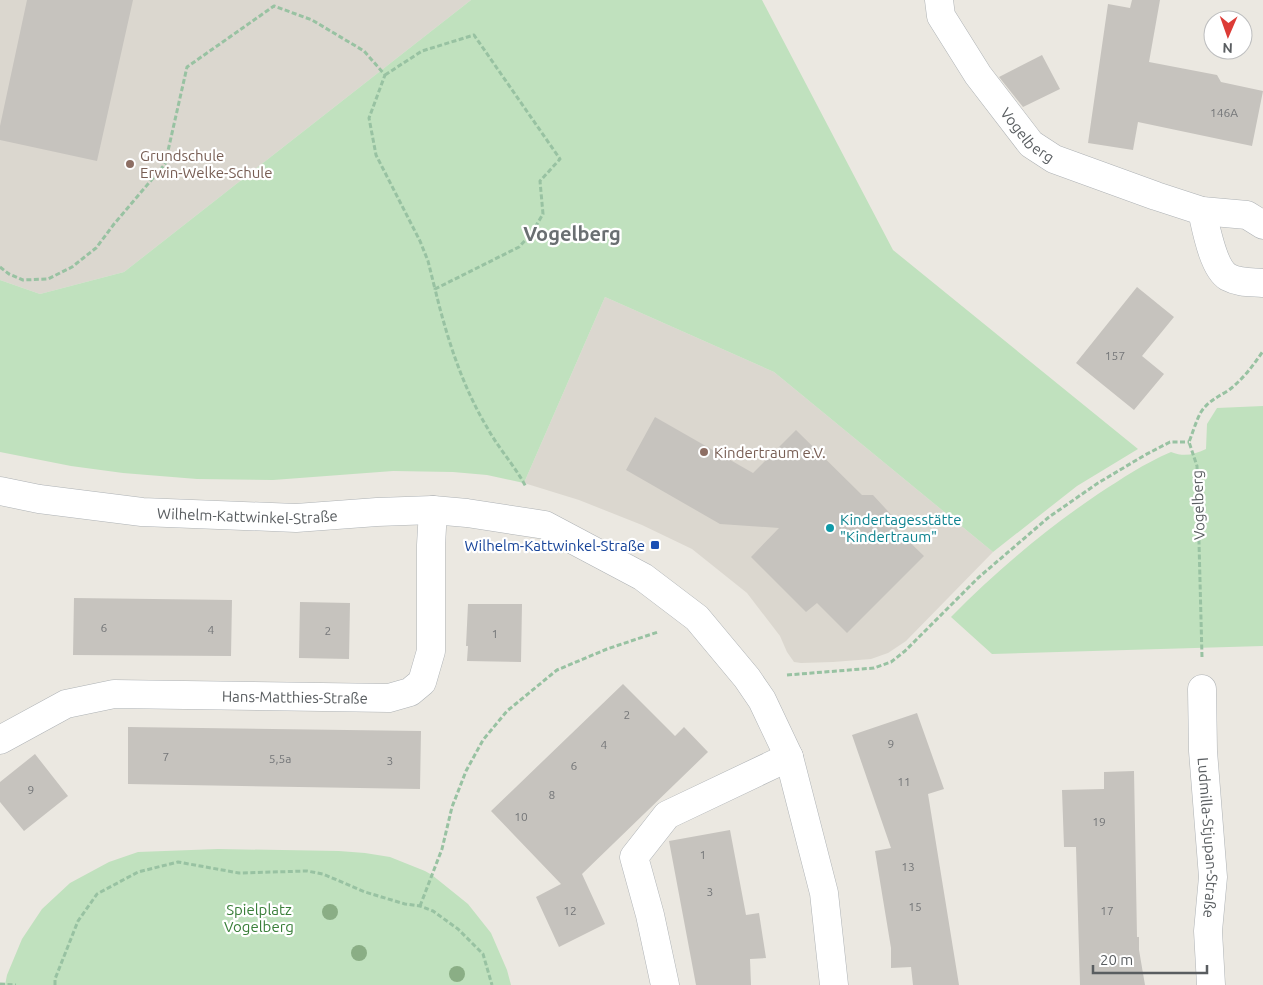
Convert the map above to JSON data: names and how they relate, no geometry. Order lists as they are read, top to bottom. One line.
{"streets":{"street":["Vogelberg","Wilhelm-Kattwinkel-Straße","Hans-Matthies-Straße","Ludmilla-Stjupan-Straße"]},"crossings":[["Vogelberg","Ludmilla-Stjupan-Straße"],["Wilhelm-Kattwinkel-Straße","Hans-Matthies-Straße"]],"districts":["Vogelberg"],"parks":["Spielplatz Vogelberg"],"places":{"other":["Grundschule Erwin-Welke-Schule","Kindertraum e.V.","Kindertagesstätte \"Kindertraum\""],"transit":["Wilhelm-Kattwinkel-Straße"]},"house_numbers":["146A","157","6","4","2","1","2","9","4","7","5,5a","3","6","11","9","8","10","19","1","13","3","15","12","17"],"scale_bar":"20 m","north":"bottom"}
